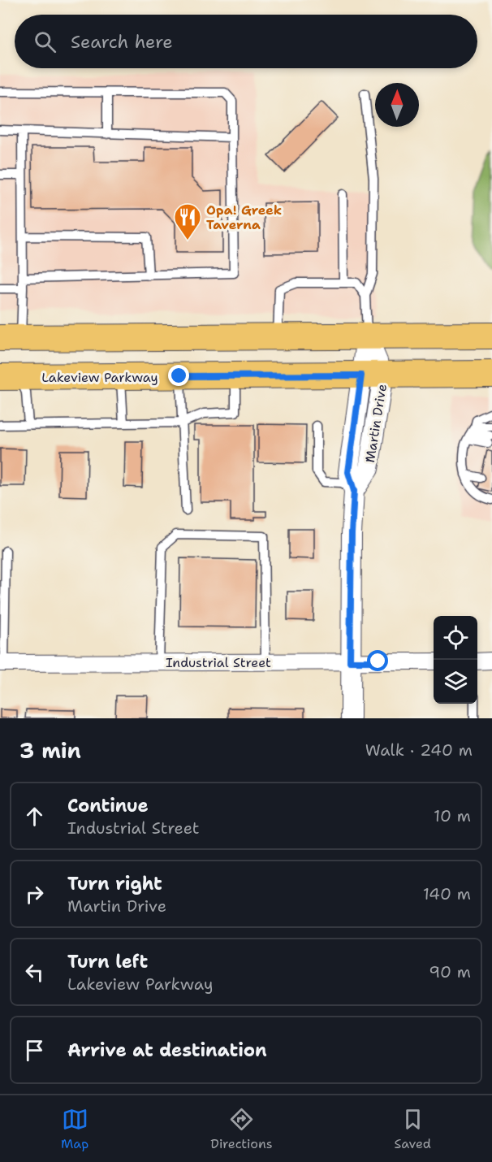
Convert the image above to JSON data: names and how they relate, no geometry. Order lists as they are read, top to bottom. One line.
{"streets":{"main road":["Lakeview Parkway"],"street":["Martin Drive","Industrial Street"]},"crossings":[["Lakeview Parkway","Martin Drive"]],"places":{"restaurant":["Opa! Greek Taverna"]},"north":"top","page":{"search":"Search here","heading":["3 min","Walk · 240 m"],"list":[["Continue","Industrial Street","10 m"],["Turn right","Martin Drive","140 m"],["Turn left","Lakeview Parkway","90 m"],"Arrive at destination"],"nav":["Map","Directions","Saved"]}}
